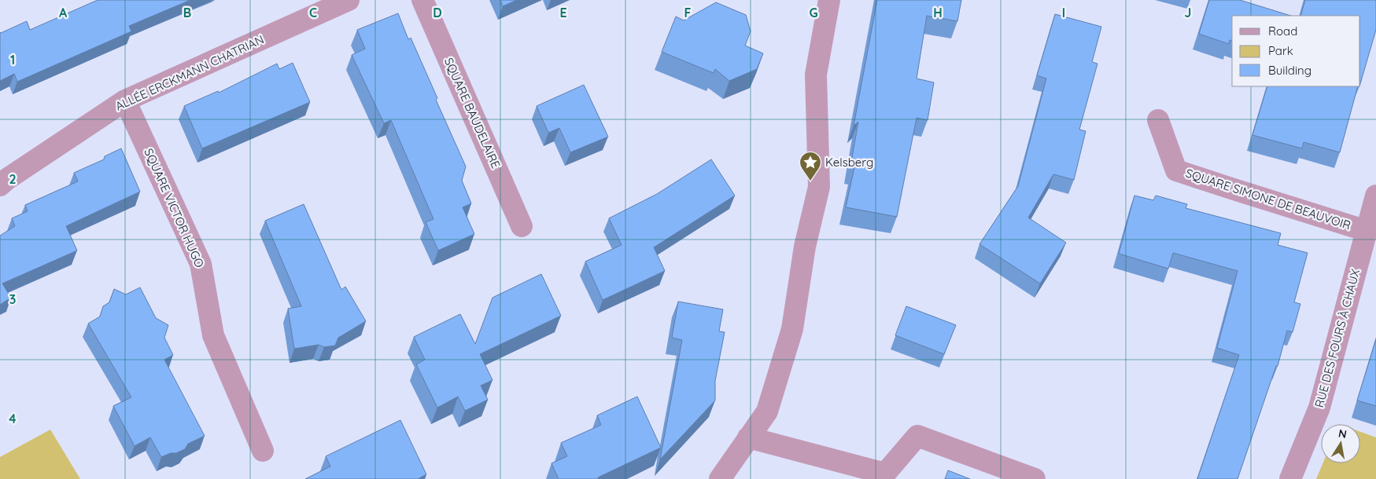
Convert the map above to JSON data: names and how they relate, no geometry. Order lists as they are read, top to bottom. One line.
{"streets":{"street":["ALLÉE ERCKMANN CHATRIAN","SQUARE BAUDELAIRE","SQUARE SIMONE DE BEAUVOIR","SQUARE VICTOR HUGO","RUE DES FOURS À CHAUX"]},"crossings":[["ALLÉE ERCKMANN CHATRIAN","SQUARE VICTOR HUGO"],["SQUARE SIMONE DE BEAUVOIR","RUE DES FOURS À CHAUX"]],"places":{"place":["Kelsberg"]},"legend":["Road","Park","Building"],"north":"top","grid":{"columns":["A","B","C","D","E","F","G","H","I","J"],"rows":["1","2","3","4"]}}
